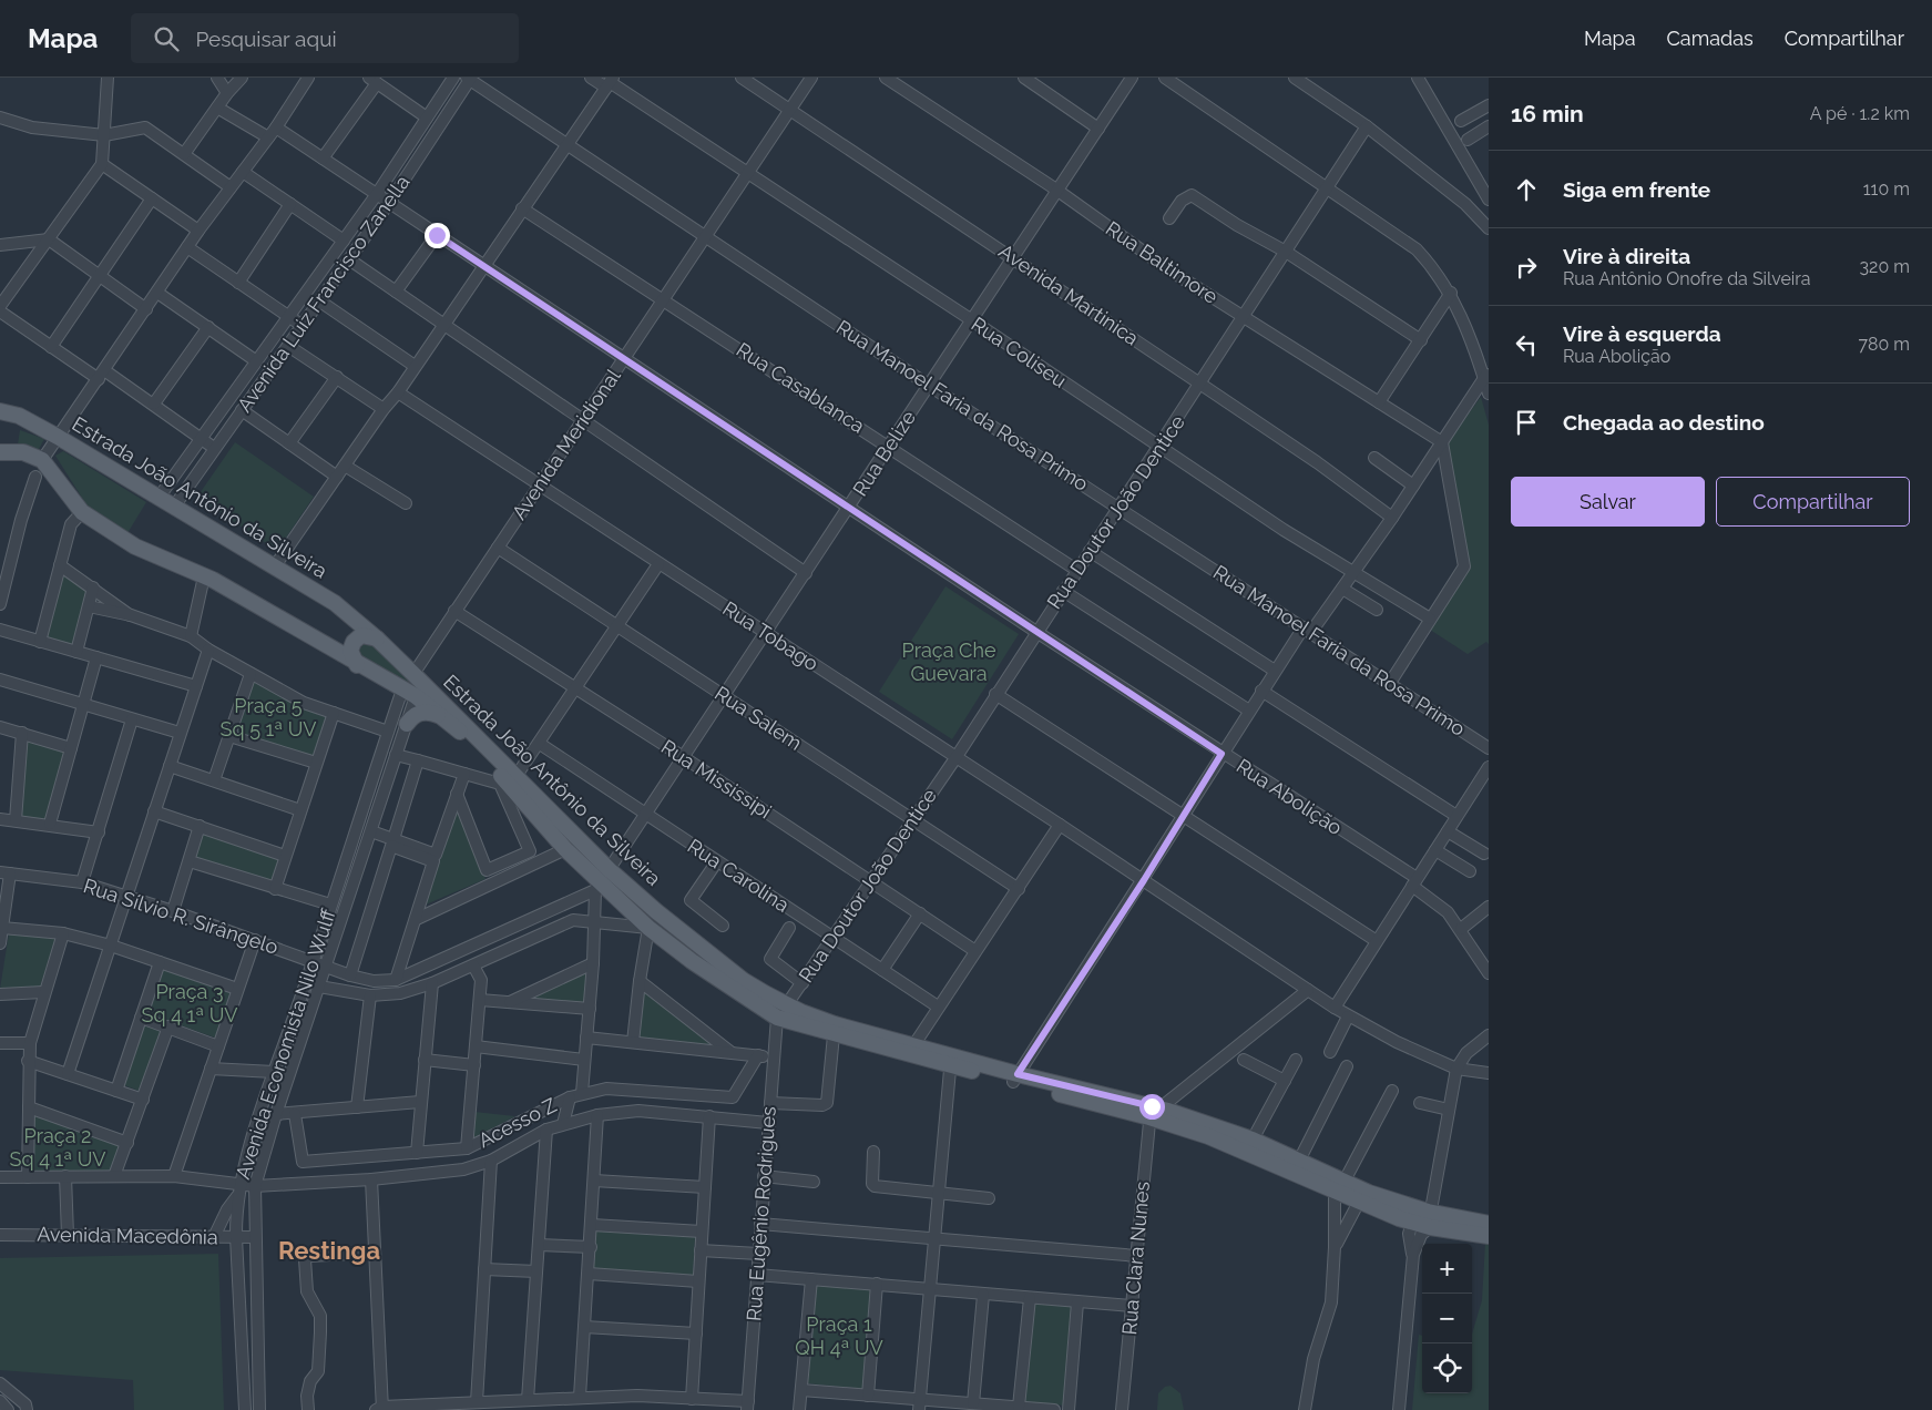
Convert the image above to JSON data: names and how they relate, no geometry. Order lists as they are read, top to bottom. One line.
{"streets":{"main road":["Estrada João Antônio da Silveira"],"street":["Rua Baltimore","Avenida Luiz Francisco Zanella","Avenida Martinica","Rua Coliseu","Rua Casablanca","Rua Manoel Faria da Rosa Primo","Avenida Meridional","Rua Belize","Rua Doutor João Dentice","Rua Tobago","Rua Salem","Rua Mississipi","Rua Abolição","Rua Carolina","Rua Sílvio R. Sirângelo","Avenida Economista Nilo Wulff","Acesso Z","Rua Eugênio Rodrigues","Avenida Macedônia","Rua Clara Nunes"]},"crossings":[["Rua Baltimore","Rua Belize"],["Rua Baltimore","Rua Doutor João Dentice"],["Avenida Luiz Francisco Zanella","Rua Manoel Faria da Rosa Primo"],["Avenida Luiz Francisco Zanella","Estrada João Antônio da Silveira"],["Avenida Luiz Francisco Zanella","Rua Abolição"],["Avenida Martinica","Avenida Meridional"],["Avenida Martinica","Rua Belize"],["Avenida Martinica","Rua Doutor João Dentice"],["Rua Coliseu","Avenida Meridional"],["Rua Coliseu","Rua Belize"],["Rua Coliseu","Rua Doutor João Dentice"],["Rua Casablanca","Avenida Meridional"],["Rua Casablanca","Rua Belize"],["Rua Casablanca","Rua Doutor João Dentice"],["Rua Manoel Faria da Rosa Primo","Avenida Meridional"],["Rua Manoel Faria da Rosa Primo","Rua Belize"],["Rua Manoel Faria da Rosa Primo","Rua Doutor João Dentice"],["Avenida Meridional","Estrada João Antônio da Silveira"],["Avenida Meridional","Rua Tobago"],["Avenida Meridional","Rua Salem"],["Avenida Meridional","Rua Mississipi"],["Avenida Meridional","Rua Abolição"],["Rua Belize","Estrada João Antônio da Silveira"],["Rua Belize","Rua Tobago"],["Rua Belize","Rua Salem"],["Rua Belize","Rua Mississipi"],["Rua Belize","Rua Abolição"],["Rua Belize","Rua Carolina"],["Rua Belize","Rua Sílvio R. Sirângelo"],["Rua Belize","Acesso Z"],["Estrada João Antônio da Silveira","Rua Doutor João Dentice"],["Estrada João Antônio da Silveira","Rua Sílvio R. Sirângelo"],["Estrada João Antônio da Silveira","Avenida Economista Nilo Wulff"],["Estrada João Antônio da Silveira","Rua Eugênio Rodrigues"],["Estrada João Antônio da Silveira","Rua Clara Nunes"],["Rua Doutor João Dentice","Rua Tobago"],["Rua Doutor João Dentice","Rua Salem"],["Rua Doutor João Dentice","Rua Mississipi"],["Rua Doutor João Dentice","Rua Abolição"],["Rua Doutor João Dentice","Rua Carolina"],["Rua Sílvio R. Sirângelo","Avenida Economista Nilo Wulff"],["Avenida Economista Nilo Wulff","Avenida Macedônia"]],"districts":["Restinga"],"parks":["Praça Che Guevara","Praça 5 Sq 5 1ª UV","Praça 3 Sq 4 1ª UV","Praça 2 Sq 4 1ª UV","Praça 1 QH 4ª UV"],"page":{"header":"Mapa","search":"Pesquisar aqui","nav":["Mapa","Camadas","Compartilhar"],"heading":["16 min","A pé · 1.2 km"],"list":[["Siga em frente","110 m"],["Vire à direita","Rua Antônio Onofre da Silveira","320 m"],["Vire à esquerda","Rua Abolição","780 m"],"Chegada ao destino"],"buttons":["Salvar","Compartilhar"],"map_buttons":["+","−"]}}
